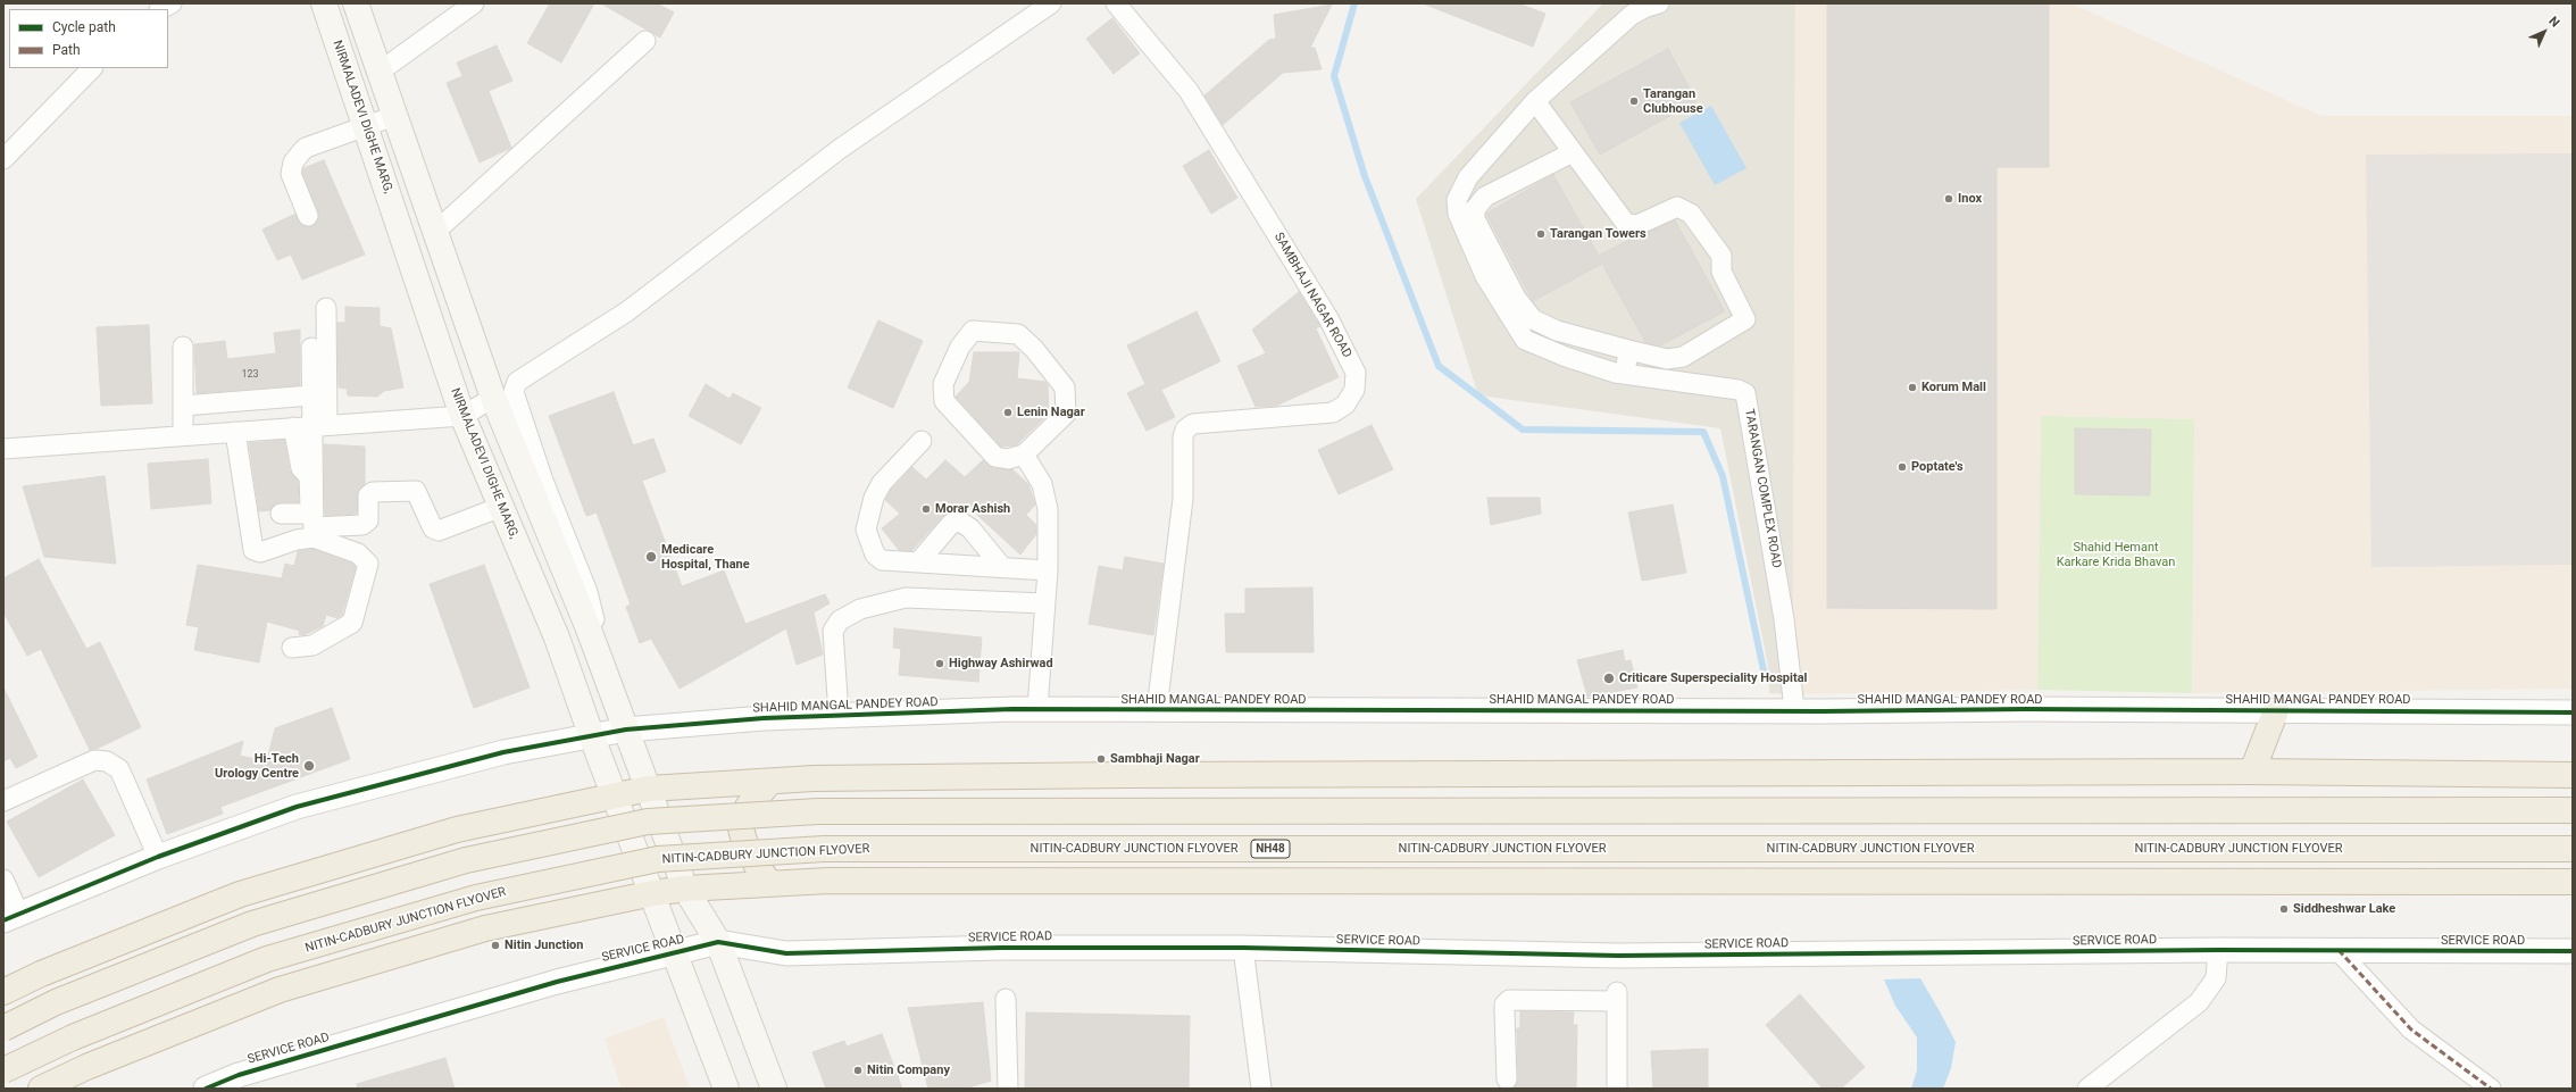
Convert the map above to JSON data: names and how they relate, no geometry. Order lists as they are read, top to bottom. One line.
{"streets":{"highway":["NITIN-CADBURY JUNCTION FLYOVER","NH48"],"main road":["NIRMALADEVI DIGHE MARG,"],"street":["SAMBHAJI NAGAR ROAD","TARANGAN COMPLEX ROAD","SHAHID MANGAL PANDEY ROAD","SERVICE ROAD"]},"crossings":[["NIRMALADEVI DIGHE MARG,","SHAHID MANGAL PANDEY ROAD"],["NIRMALADEVI DIGHE MARG,","SERVICE ROAD"],["SAMBHAJI NAGAR ROAD","SHAHID MANGAL PANDEY ROAD"],["TARANGAN COMPLEX ROAD","SHAHID MANGAL PANDEY ROAD"]],"parks":["Shahid Hemant Karkare Krida Bhavan"],"places":["Tarangan Clubhouse","Inox","Tarangan Towers","Korum Mall","Lenin Nagar","Poptate's","Morar Ashish","Medicare Hospital, Thane","Highway Ashirwad","Criticare Superspeciality Hospital","Sambhaji Nagar","Hi-Tech Urology Centre","Siddheshwar Lake","Nitin Junction","Nitin Company"],"house_numbers":["123"],"legend":["Cycle path","Path"],"north":"top right"}
